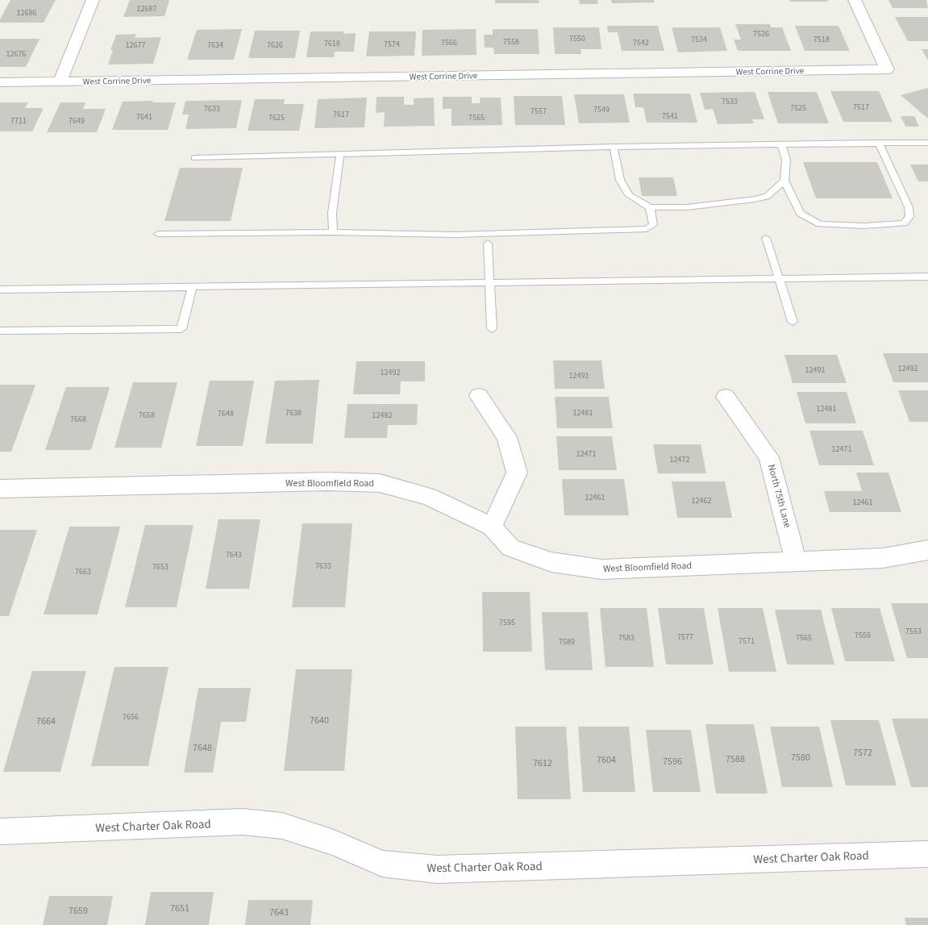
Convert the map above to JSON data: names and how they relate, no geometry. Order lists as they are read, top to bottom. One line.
{"streets":{"street":["West Corrine Drive","West Bloomfield Road","North 75th Lane","West Charter Oak Road"]},"crossings":[["West Bloomfield Road","North 75th Lane"]],"house_numbers":["12687","12686","7526","7550","7534","7518","7558","7566","7542","7618","7574","12677","7634","7626","12676","7533","7517","7525","7633","7549","7557","7617","7541","7641","7625","7565","7711","7649","12492","12491","12492","12491","12481","7638","12481","7648","7658","12482","7668","12471","12471","12472","12461","12462","12461","7643","7633","7653","7663","7595","7553","7559","7577","7583","7565","7571","7589","7656","7640","7664","7648","7572","7580","7588","7604","7596","7612","7651","7659","7643"]}
